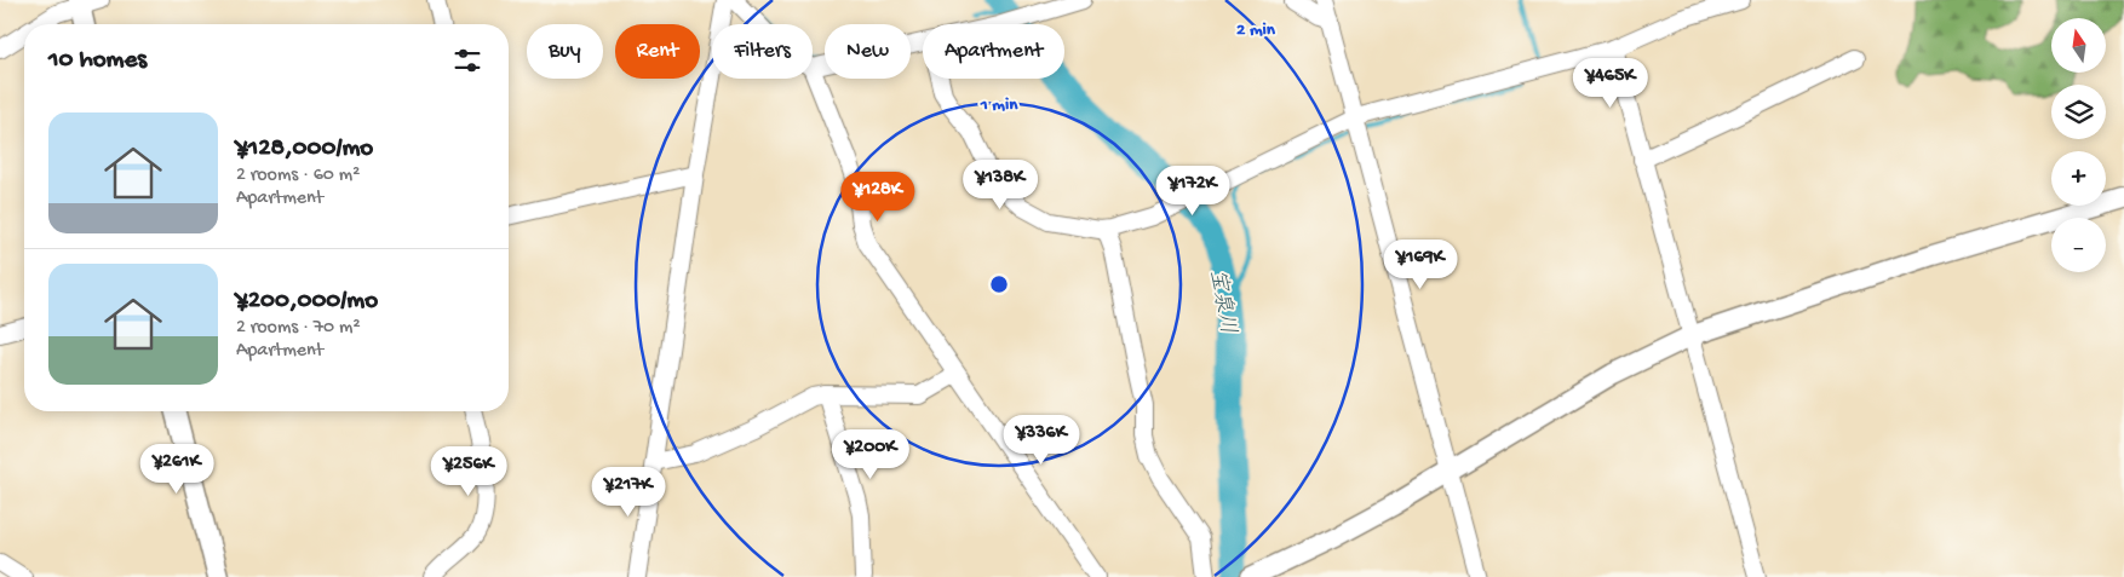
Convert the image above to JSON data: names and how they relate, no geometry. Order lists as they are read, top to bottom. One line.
{"water":["宝泉川"],"north":"top","page":{"map_buttons":["+","−"],"chip":["Buy","Rent","Filters","New","Apartment"],"heading":"10 homes","price":["¥465K","¥138K","¥172K","¥128K","¥169K","¥336K","¥200K","¥261K","¥256K","¥217K"],"list":[{"name":"¥128,000/mo","note":"2 rooms · 60 m² · Apartment"},{"name":"¥200,000/mo","note":"2 rooms · 70 m² · Apartment"}]},"rings":["2 min","1 min"]}
